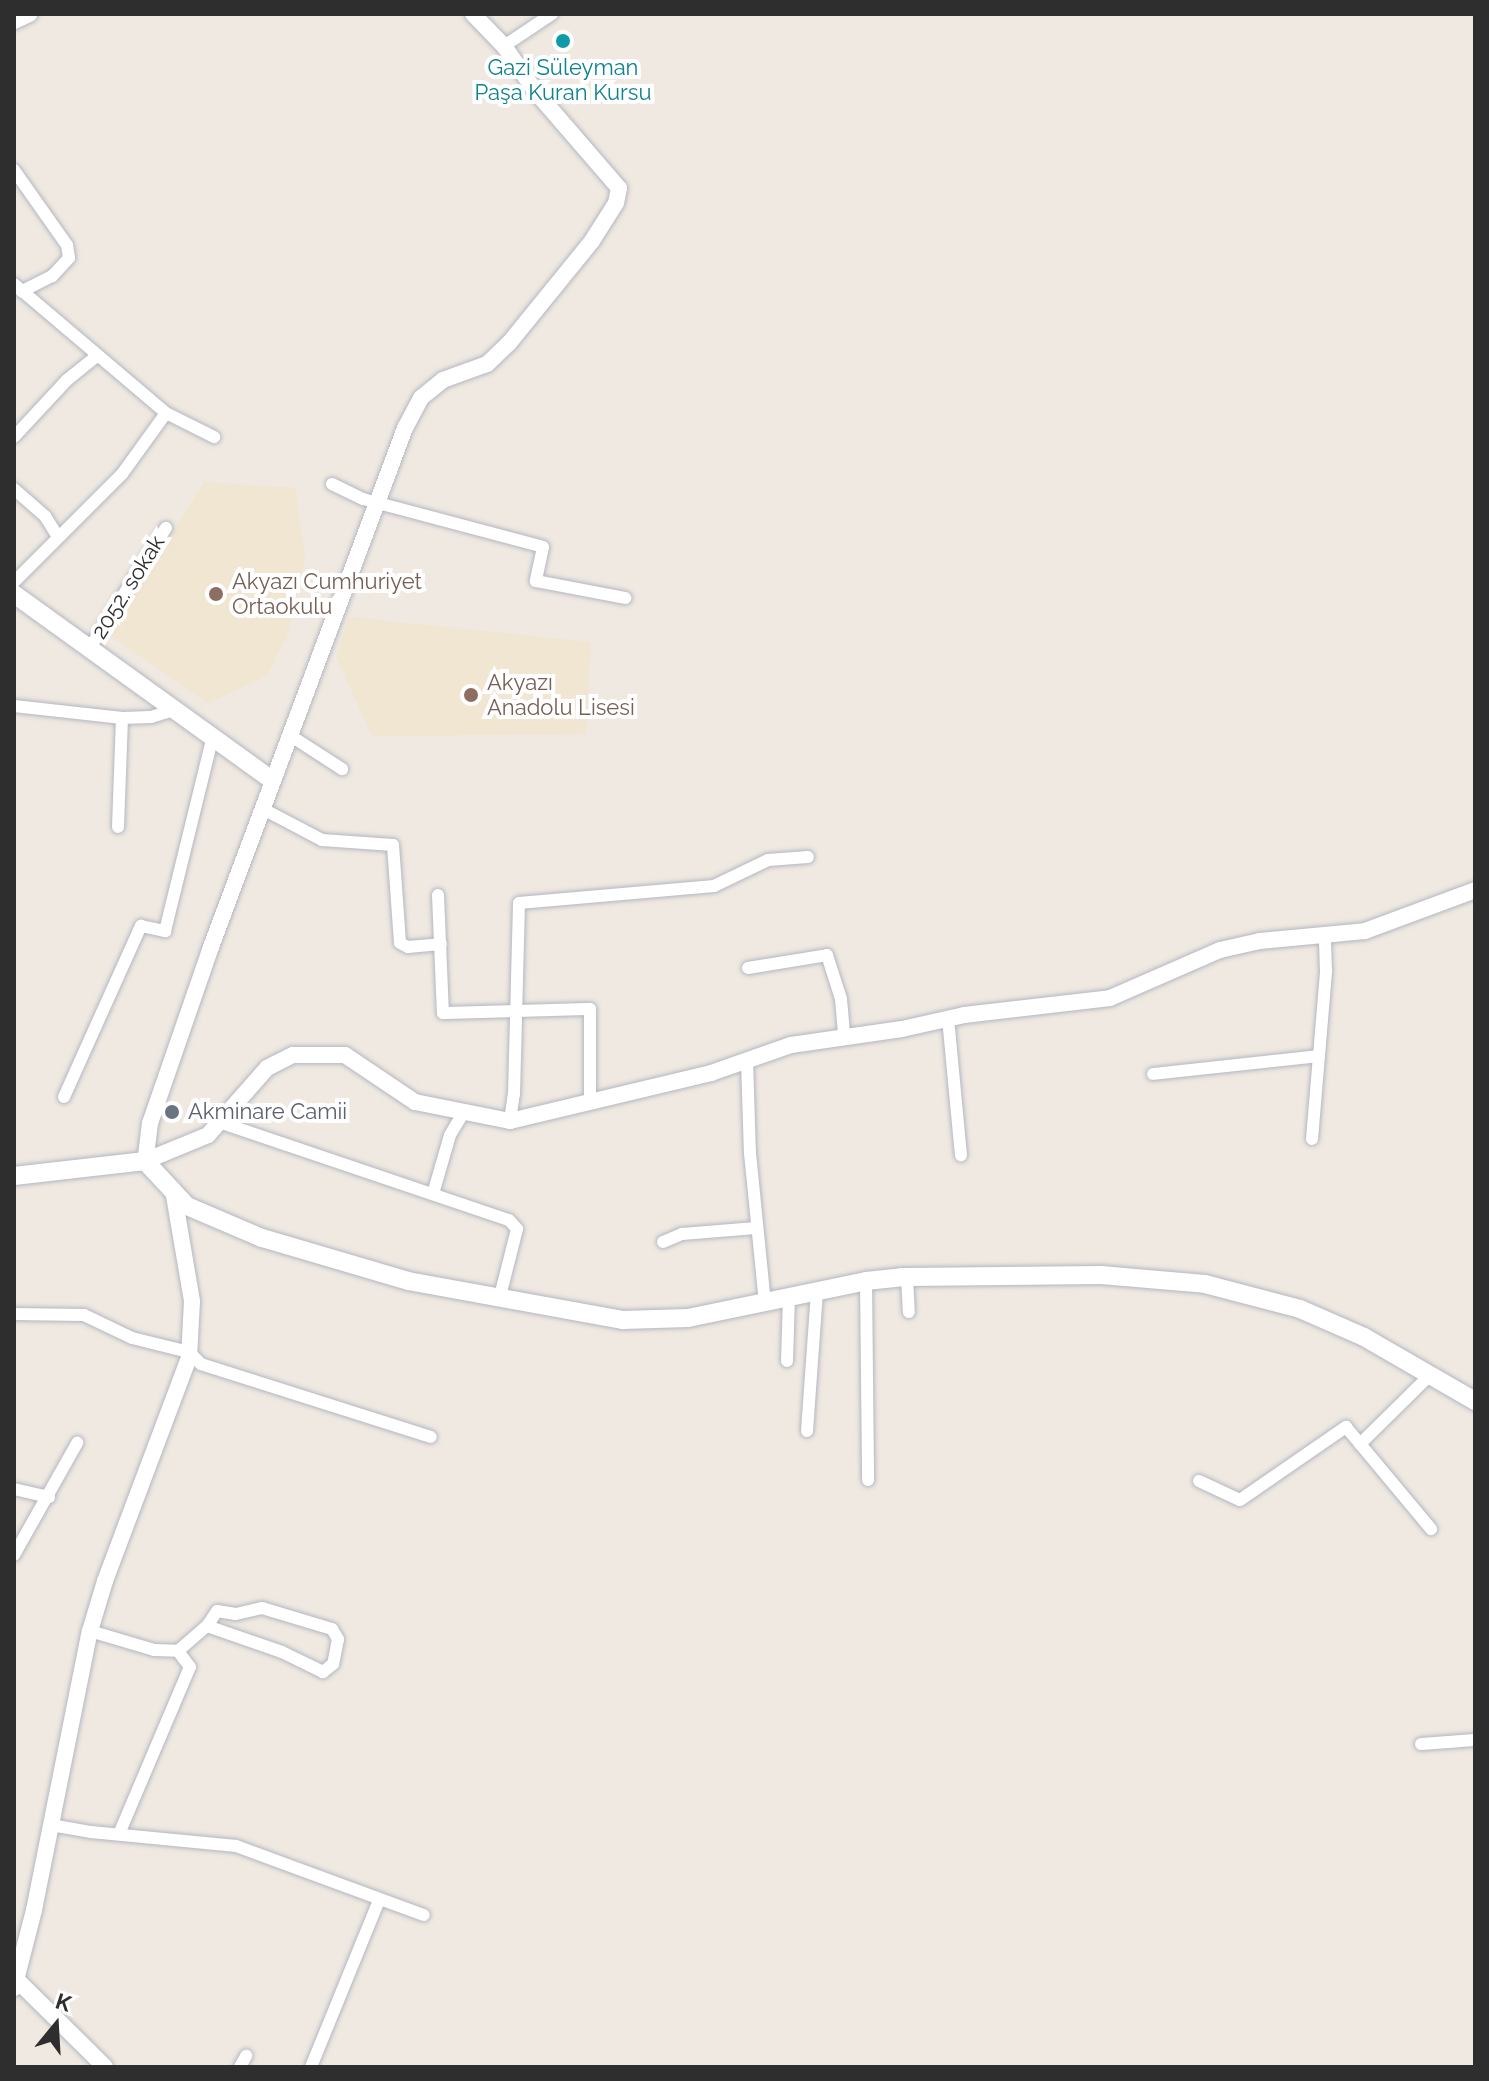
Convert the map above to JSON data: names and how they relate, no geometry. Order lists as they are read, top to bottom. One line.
{"streets":{"street":["2052. sokak"]},"places":["Gazi Süleyman Paşa Kuran Kursu","Akyazı Cumhuriyet Ortaokulu","Akyazı Anadolu Lisesi","Akminare Camii"],"north":"top"}
